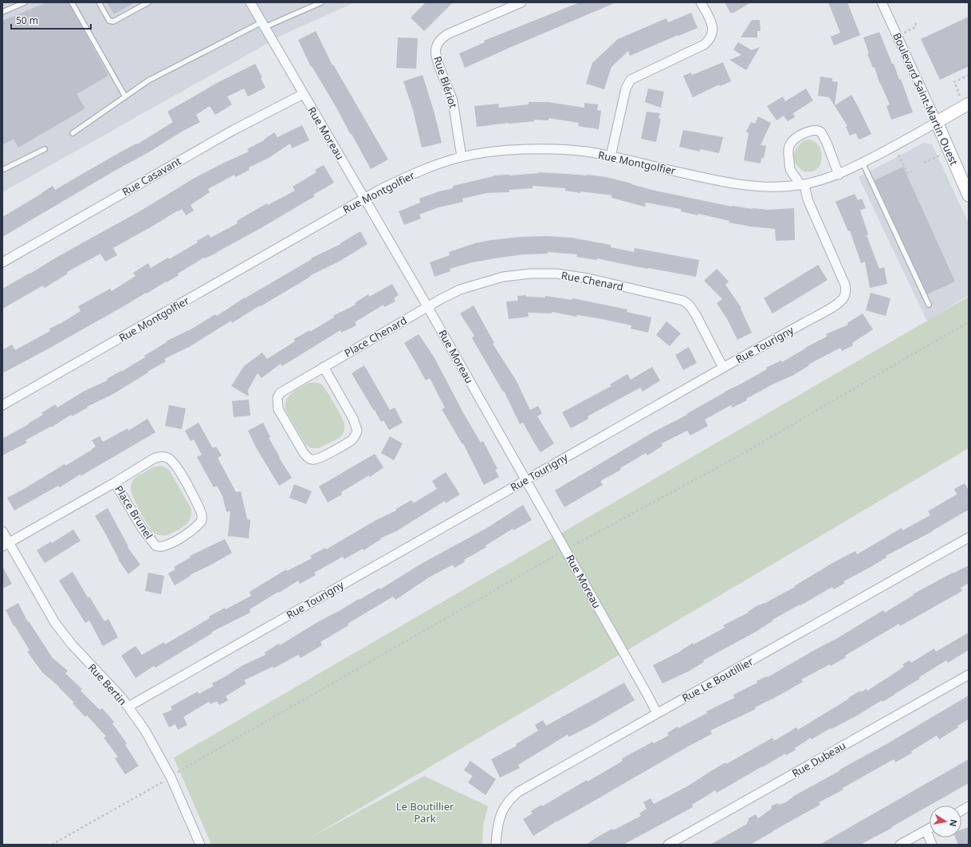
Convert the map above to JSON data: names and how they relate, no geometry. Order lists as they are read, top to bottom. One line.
{"streets":{"main road":["Boulevard Saint-Martin Ouest","Rue Montgolfier"],"street":["Rue Blériot","Rue Moreau","Rue Casavant","Rue Chenard","Place Chenard","Rue Tourigny","Place Brunel","Rue Le Boutillier","Rue Bertin","Rue Dubeau"]},"crossings":[["Rue Blériot","Rue Montgolfier"],["Boulevard Saint-Martin Ouest","Rue Montgolfier"],["Rue Moreau","Rue Montgolfier"],["Rue Moreau","Rue Casavant"],["Rue Moreau","Rue Chenard"],["Rue Moreau","Place Chenard"],["Rue Moreau","Rue Tourigny"],["Rue Moreau","Rue Le Boutillier"],["Rue Montgolfier","Rue Tourigny"],["Rue Chenard","Place Chenard"],["Rue Chenard","Rue Tourigny"],["Rue Tourigny","Rue Bertin"],["Place Brunel","Rue Bertin"]],"parks":["Le Boutillier Park"],"scale_bar":"50 m","north":"right"}
